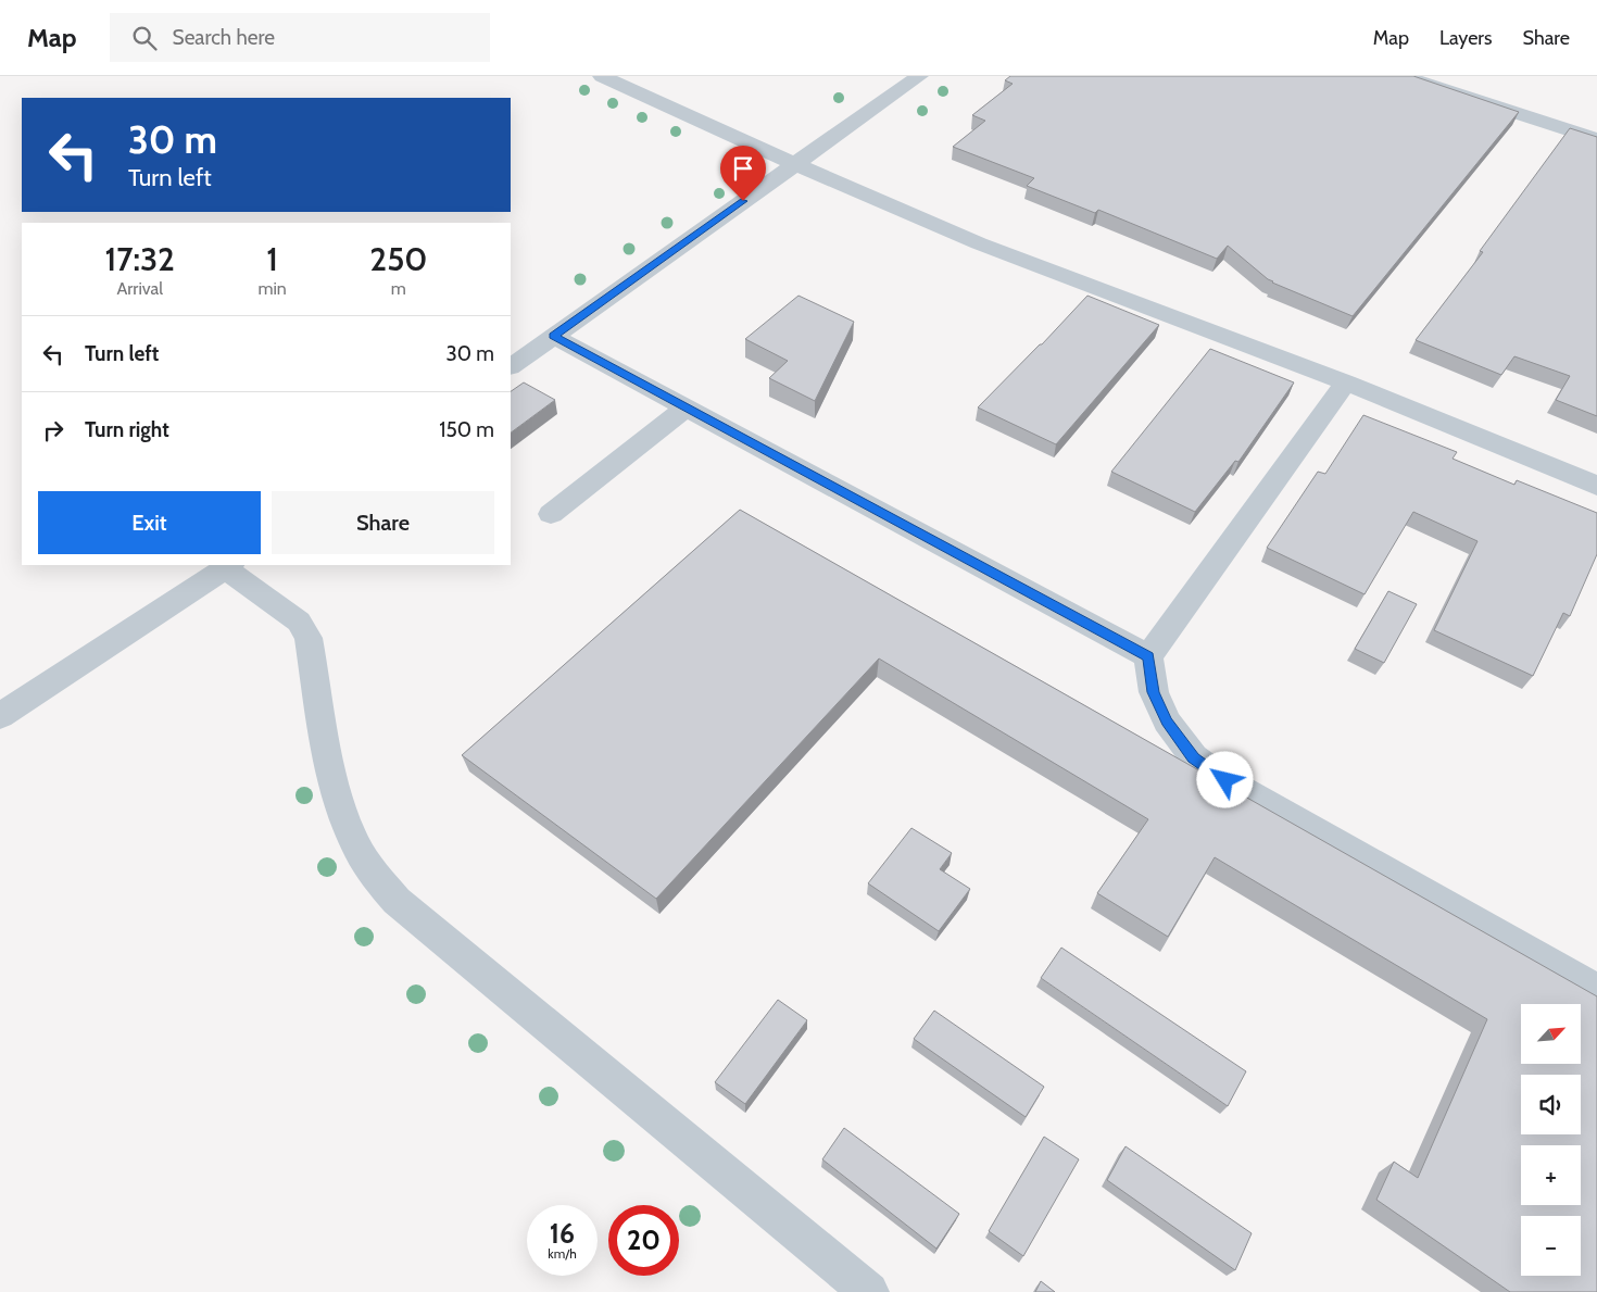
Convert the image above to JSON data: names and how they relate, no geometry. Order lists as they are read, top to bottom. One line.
{"north":"top right","page":{"header":"Map","search":"Search here","nav":["Map","Layers","Share"],"turn":["30 m","Turn left"],"eta":["17:32","Arrival","1","min","250","m"],"list":[{"name":"Turn left","value":"30 m"},{"name":"Turn right","value":"150 m"}],"buttons":["Exit","Share"],"map_buttons":["+","−"],"speed":"16 km/h","limit":"20"}}
